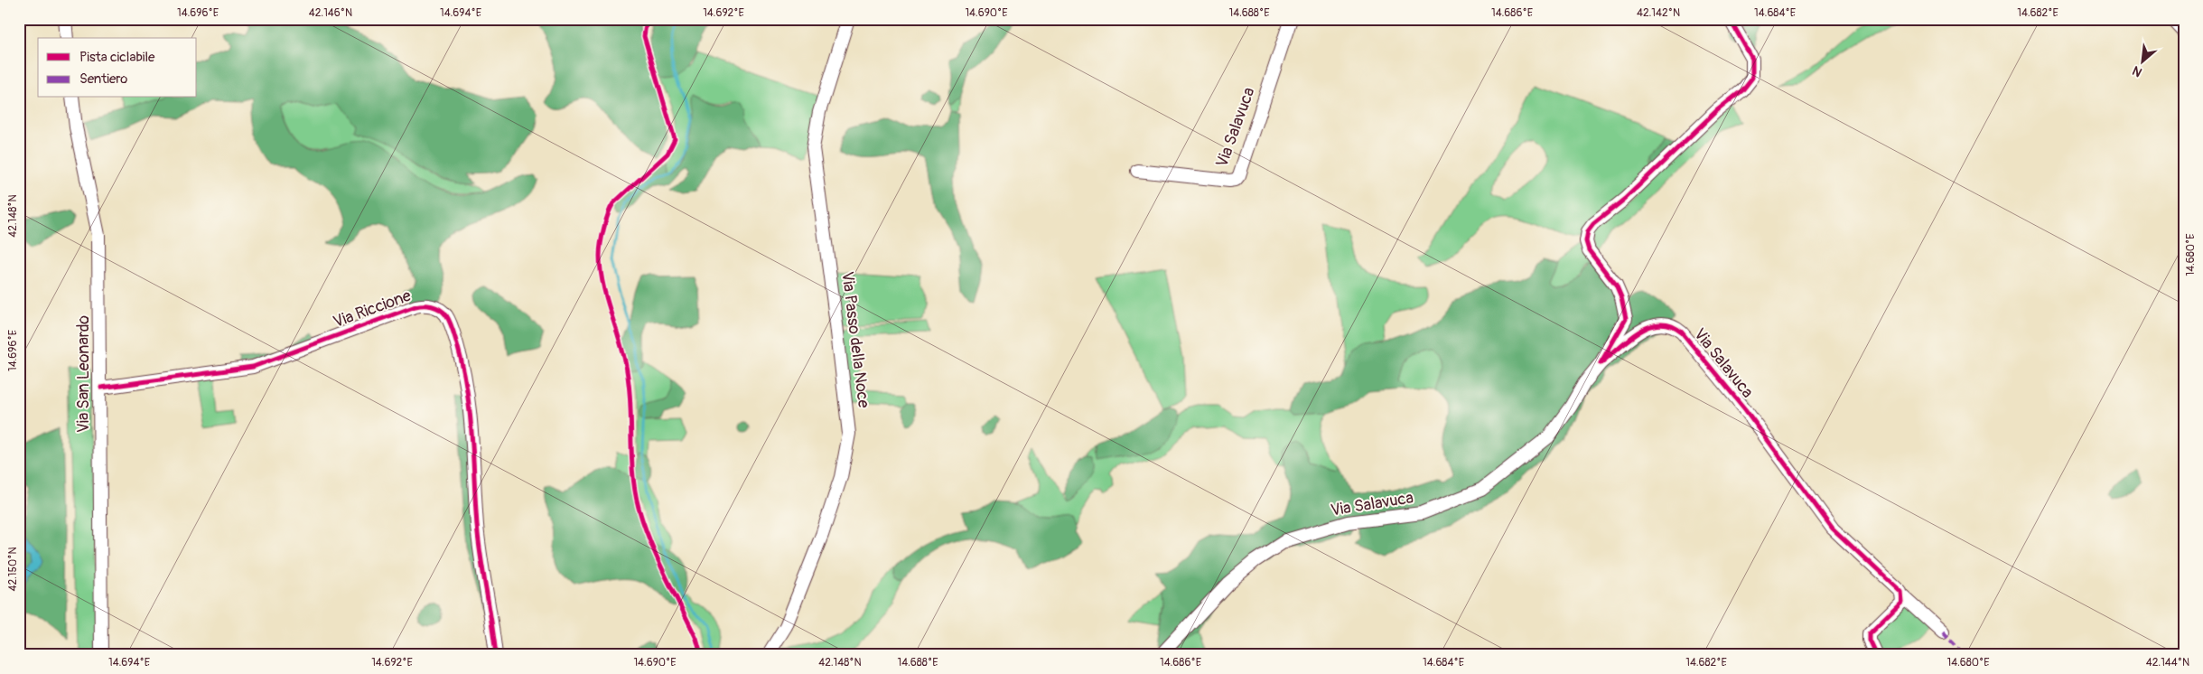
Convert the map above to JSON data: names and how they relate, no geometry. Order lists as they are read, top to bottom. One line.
{"streets":{"street":["Via Salavuca","Via Riccione","Via Passo della Noce","Via San Leonardo"]},"crossings":[["Via Riccione","Via San Leonardo"]],"legend":["Pista ciclabile","Sentiero"],"north":"bottom left","coordinates":["14.696°E","42.146°N","14.694°E","14.692°E","14.690°E","14.688°E","14.686°E","42.142°N","14.684°E","14.682°E","42.148°N","14.680°E","42.150°N","42.144°N"]}
